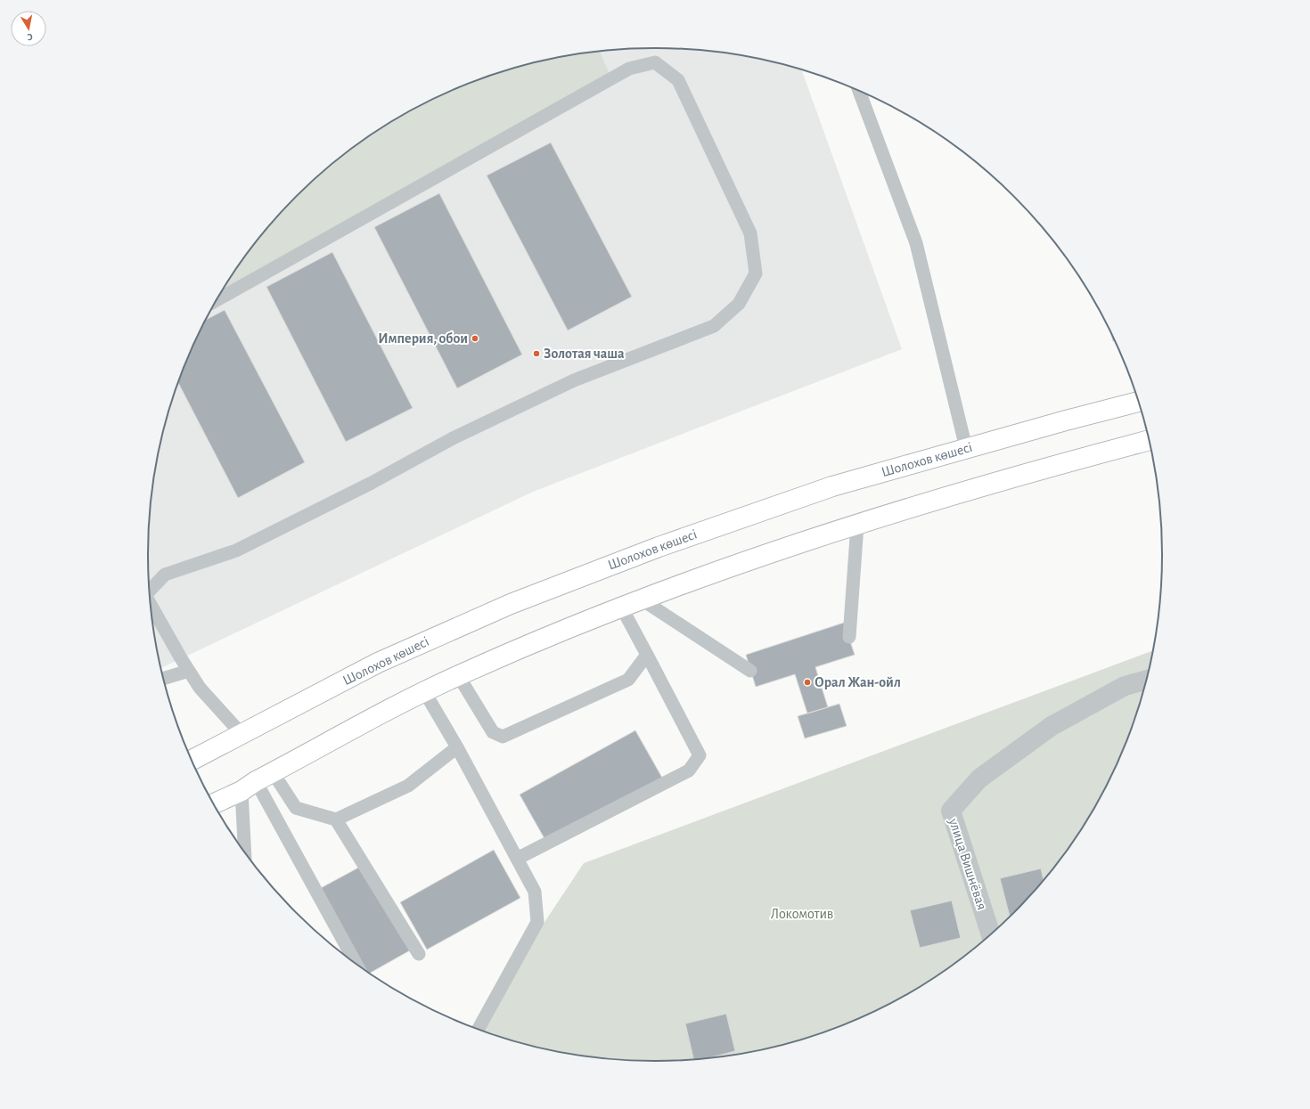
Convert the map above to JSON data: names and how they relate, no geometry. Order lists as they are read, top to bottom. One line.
{"streets":{"highway":["Шолохов көшесі"],"street":["улица Вишнёвая"]},"parks":["Локомотив"],"places":["Империя, обои","Золотая чаша","Орал Жан-ойл"],"north":"bottom"}
